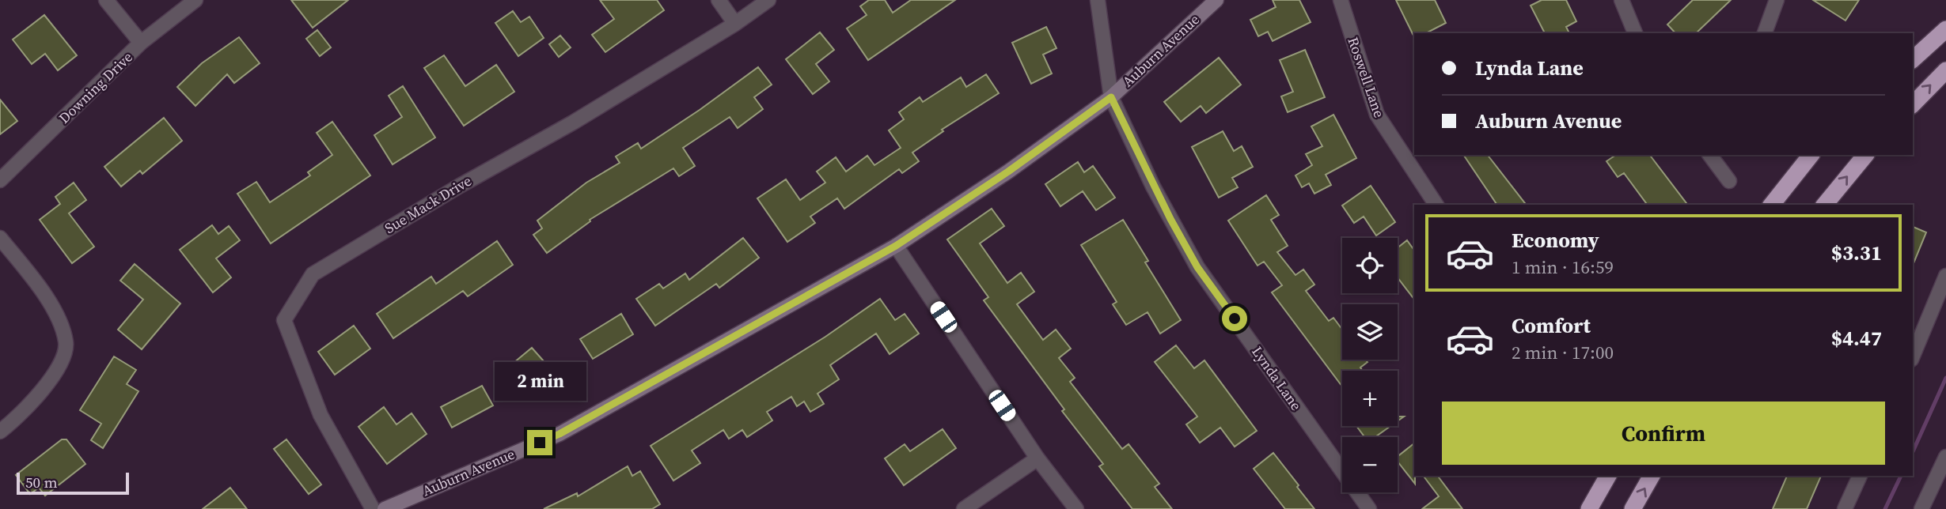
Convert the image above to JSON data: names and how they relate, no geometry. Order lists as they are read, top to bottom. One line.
{"streets":{"street":["Auburn Avenue","Roswell Lane","Downing Drive","Sue Mack Drive","Lynda Lane"]},"crossings":[["Auburn Avenue","Lynda Lane"]],"scale_bar":"50 m","page":{"banner":["Lynda Lane","Auburn Avenue"],"list":[{"name":"Economy","note":"1 min · 16:59","value":"$3.31"},{"name":"Comfort","note":"2 min · 17:00","value":"$4.47"}],"map_buttons":["+","−"],"bubble":"2 min","buttons":"Confirm","scale":"50 m"}}
